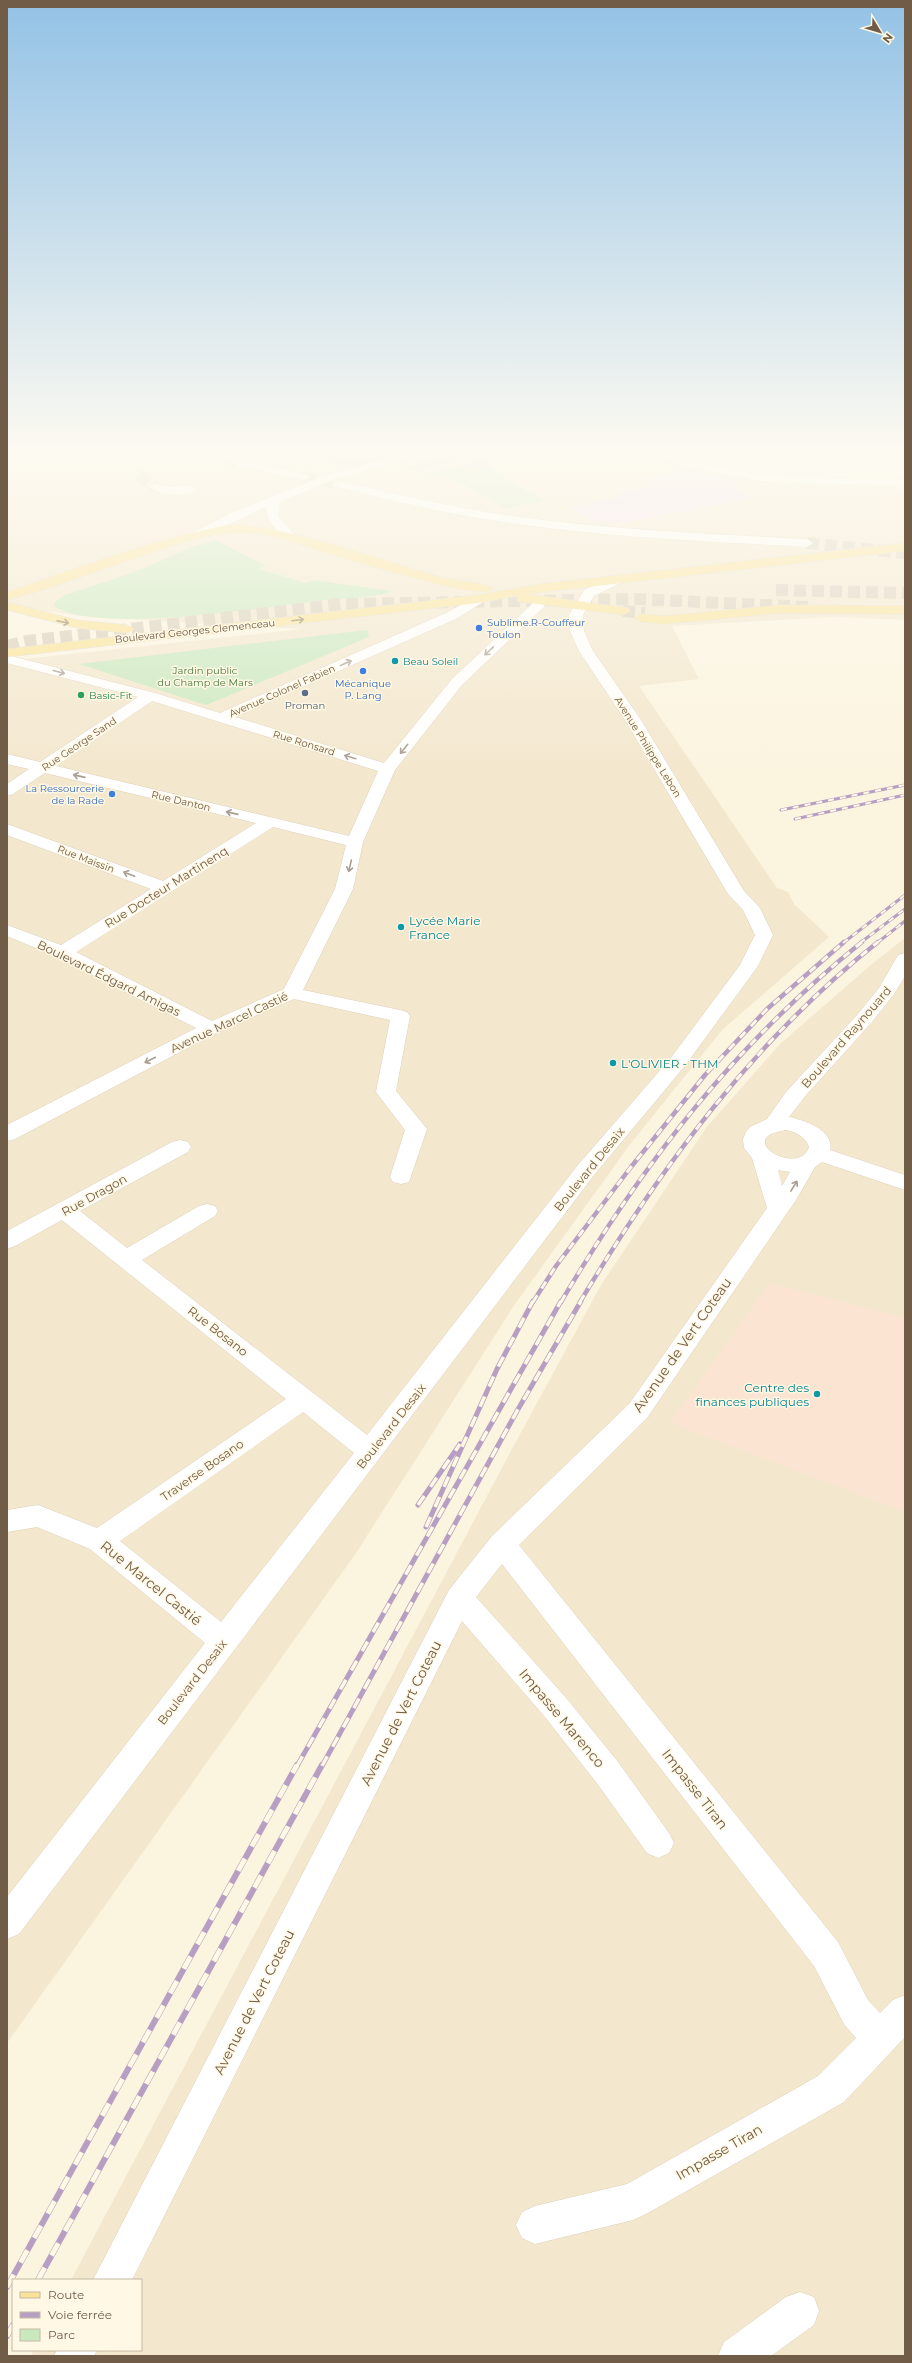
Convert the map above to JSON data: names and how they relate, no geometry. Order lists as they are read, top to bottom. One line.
{"streets":{"main road":["Boulevard Georges Clemenceau"],"street":["Avenue Colonel Fabien","Rue Ronsard","Rue George Sand","Avenue Philippe Lebon","Rue Danton","Rue Maissin","Rue Docteur Martinenq","Boulevard Édgard Amigas","Avenue Marcel Castié","Boulevard Raynouard","Boulevard Desaix","Rue Dragon","Rue Bosano","Avenue de Vert Coteau","Traverse Bosano","Rue Marcel Castié","Impasse Marenco","Impasse Tiran"]},"crossings":[["Boulevard Georges Clemenceau","Avenue Colonel Fabien"],["Avenue Colonel Fabien","Rue Ronsard"],["Avenue Colonel Fabien","Rue George Sand"],["Rue Ronsard","Avenue Marcel Castié"],["Rue George Sand","Rue Danton"],["Avenue Philippe Lebon","Boulevard Desaix"],["Rue Danton","Rue Docteur Martinenq"],["Rue Danton","Avenue Marcel Castié"],["Rue Maissin","Rue Docteur Martinenq"],["Rue Docteur Martinenq","Boulevard Édgard Amigas"],["Boulevard Édgard Amigas","Avenue Marcel Castié"],["Boulevard Desaix","Rue Bosano"],["Boulevard Desaix","Rue Marcel Castié"],["Rue Dragon","Rue Bosano"],["Rue Bosano","Traverse Bosano"],["Avenue de Vert Coteau","Impasse Marenco"],["Avenue de Vert Coteau","Impasse Tiran"],["Traverse Bosano","Rue Marcel Castié"]],"one_way":["Boulevard Georges Clemenceau","Avenue Colonel Fabien","Rue Ronsard","Rue Danton","Rue Maissin","Avenue Marcel Castié"],"parks":["Jardin public du Champ de Mars"],"places":["Sublime.R-Couffeur Toulon","Beau Soleil","Mécanique P. Lang","Proman","Basic-Fit","La Ressourcerie de la Rade","Lycée Marie France","L'OLIVIER - THM","Centre des finances publiques"],"legend":["Route","Voie ferrée","Parc"],"north":"bottom right"}
